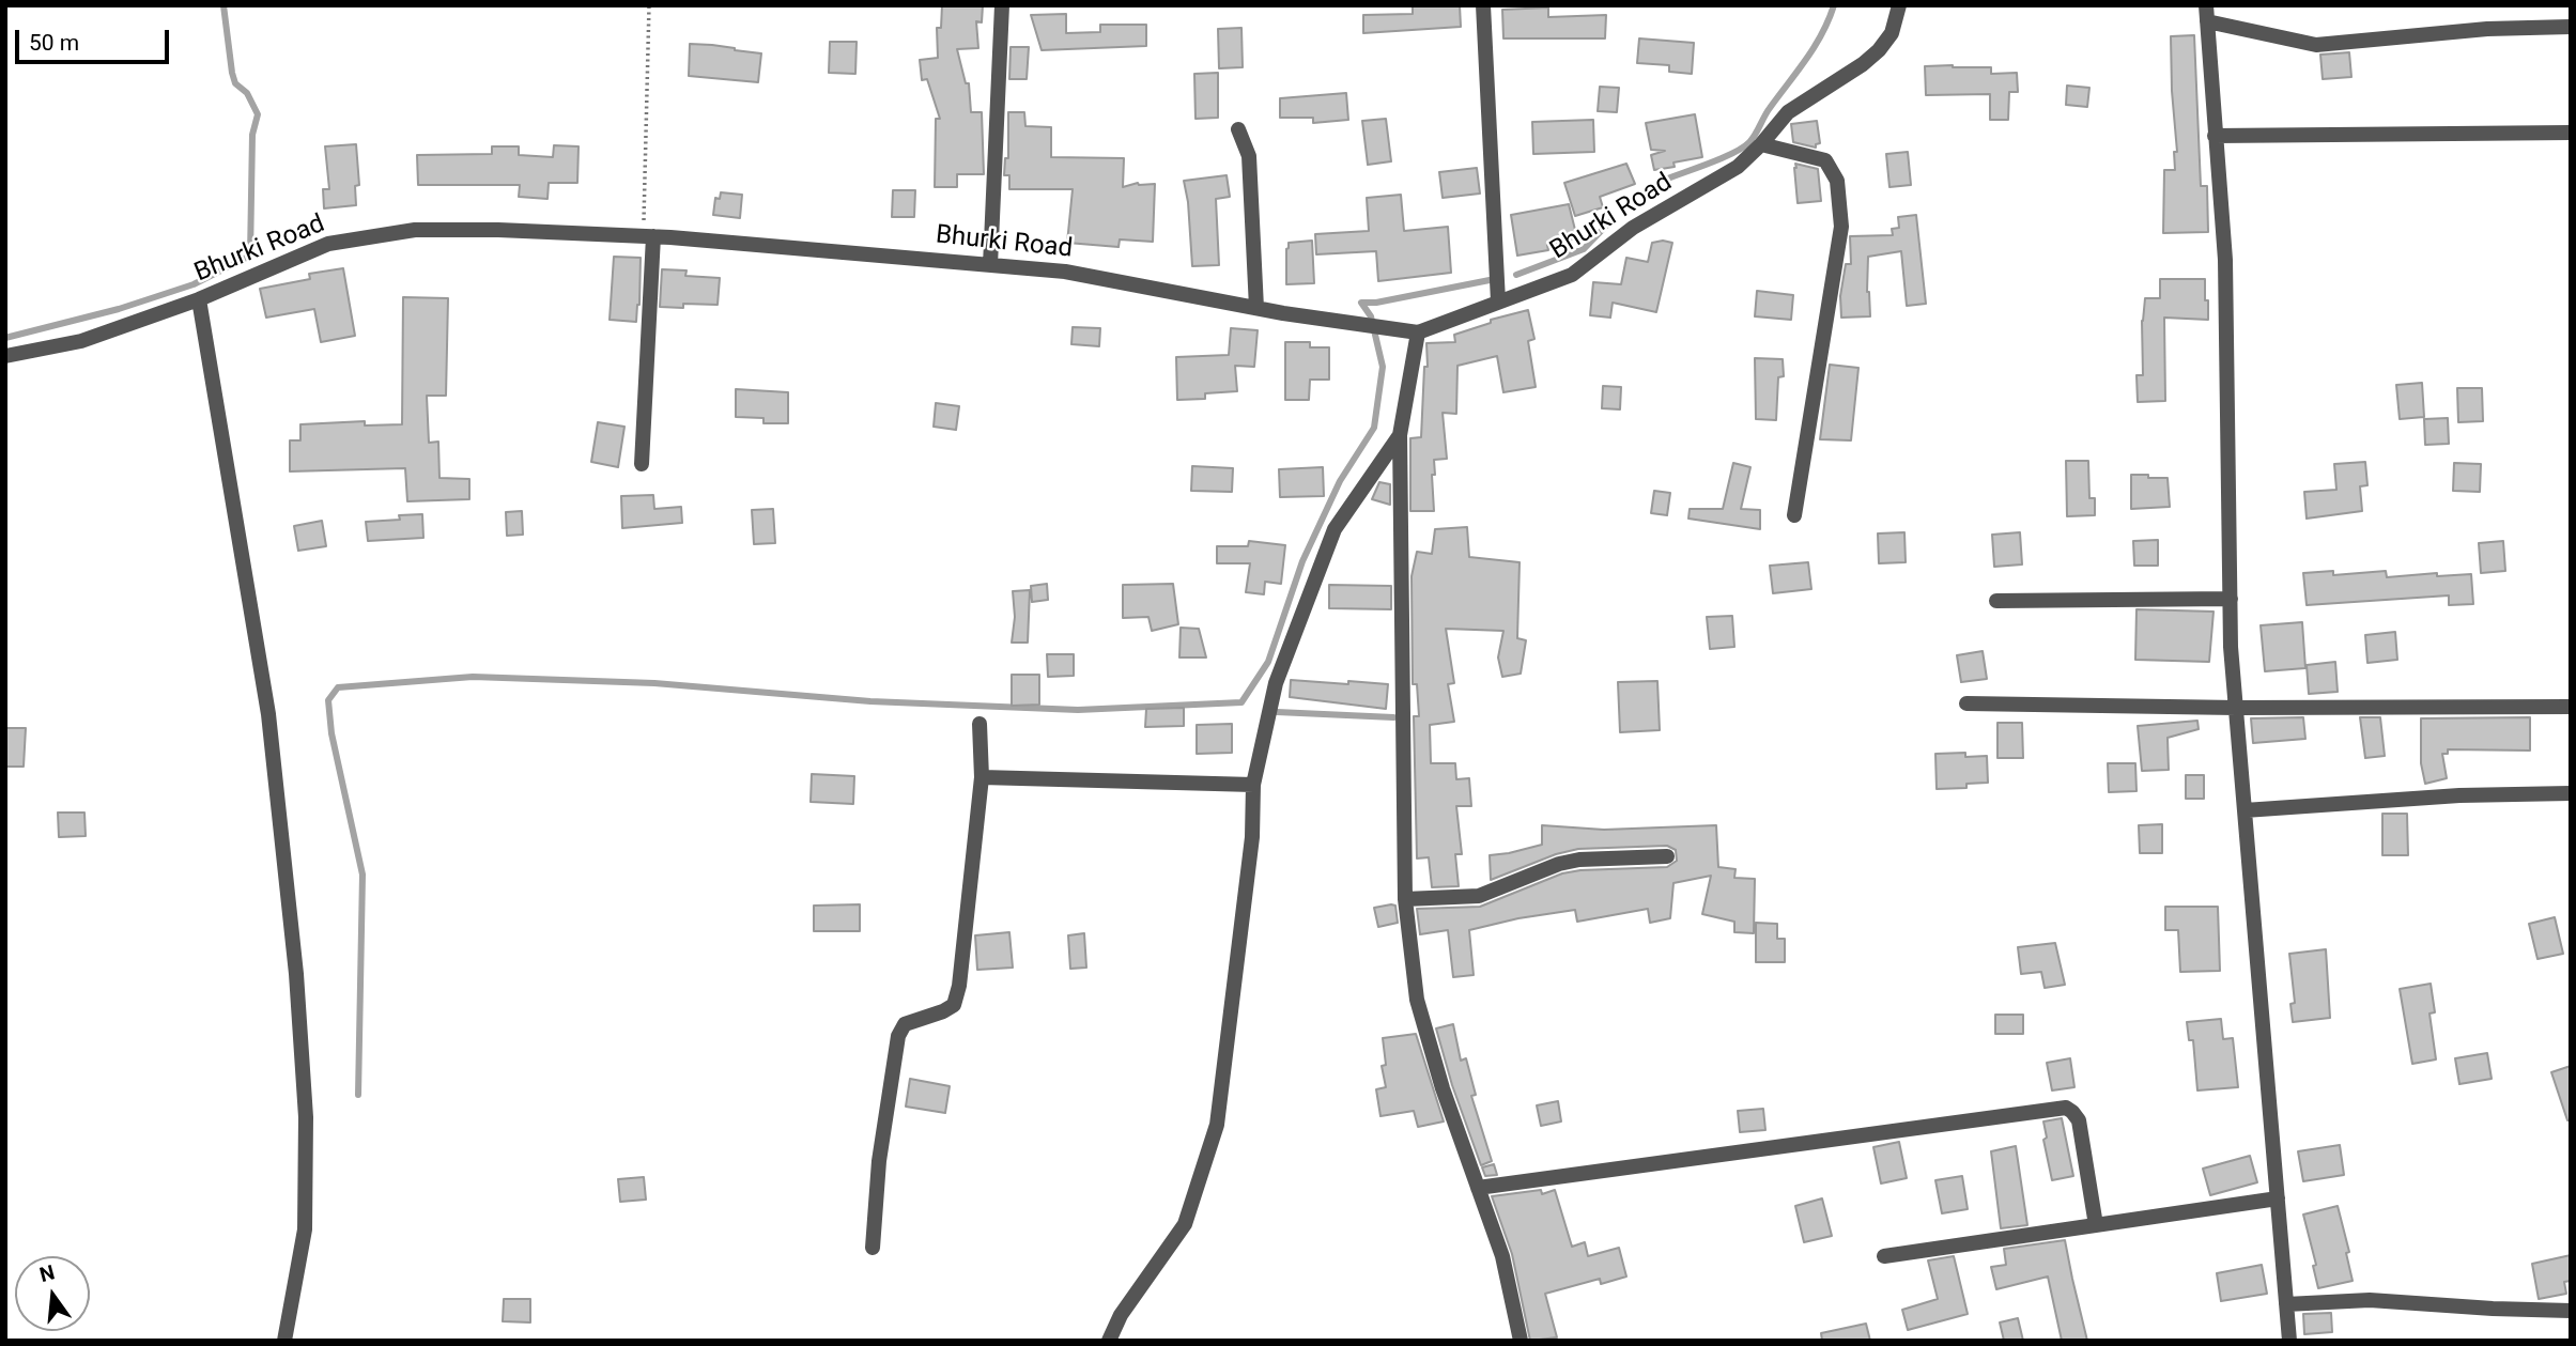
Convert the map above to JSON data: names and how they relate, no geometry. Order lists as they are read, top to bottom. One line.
{"streets":{"street":["Bhurki Road"]},"scale_bar":"50 m","north":"top"}
